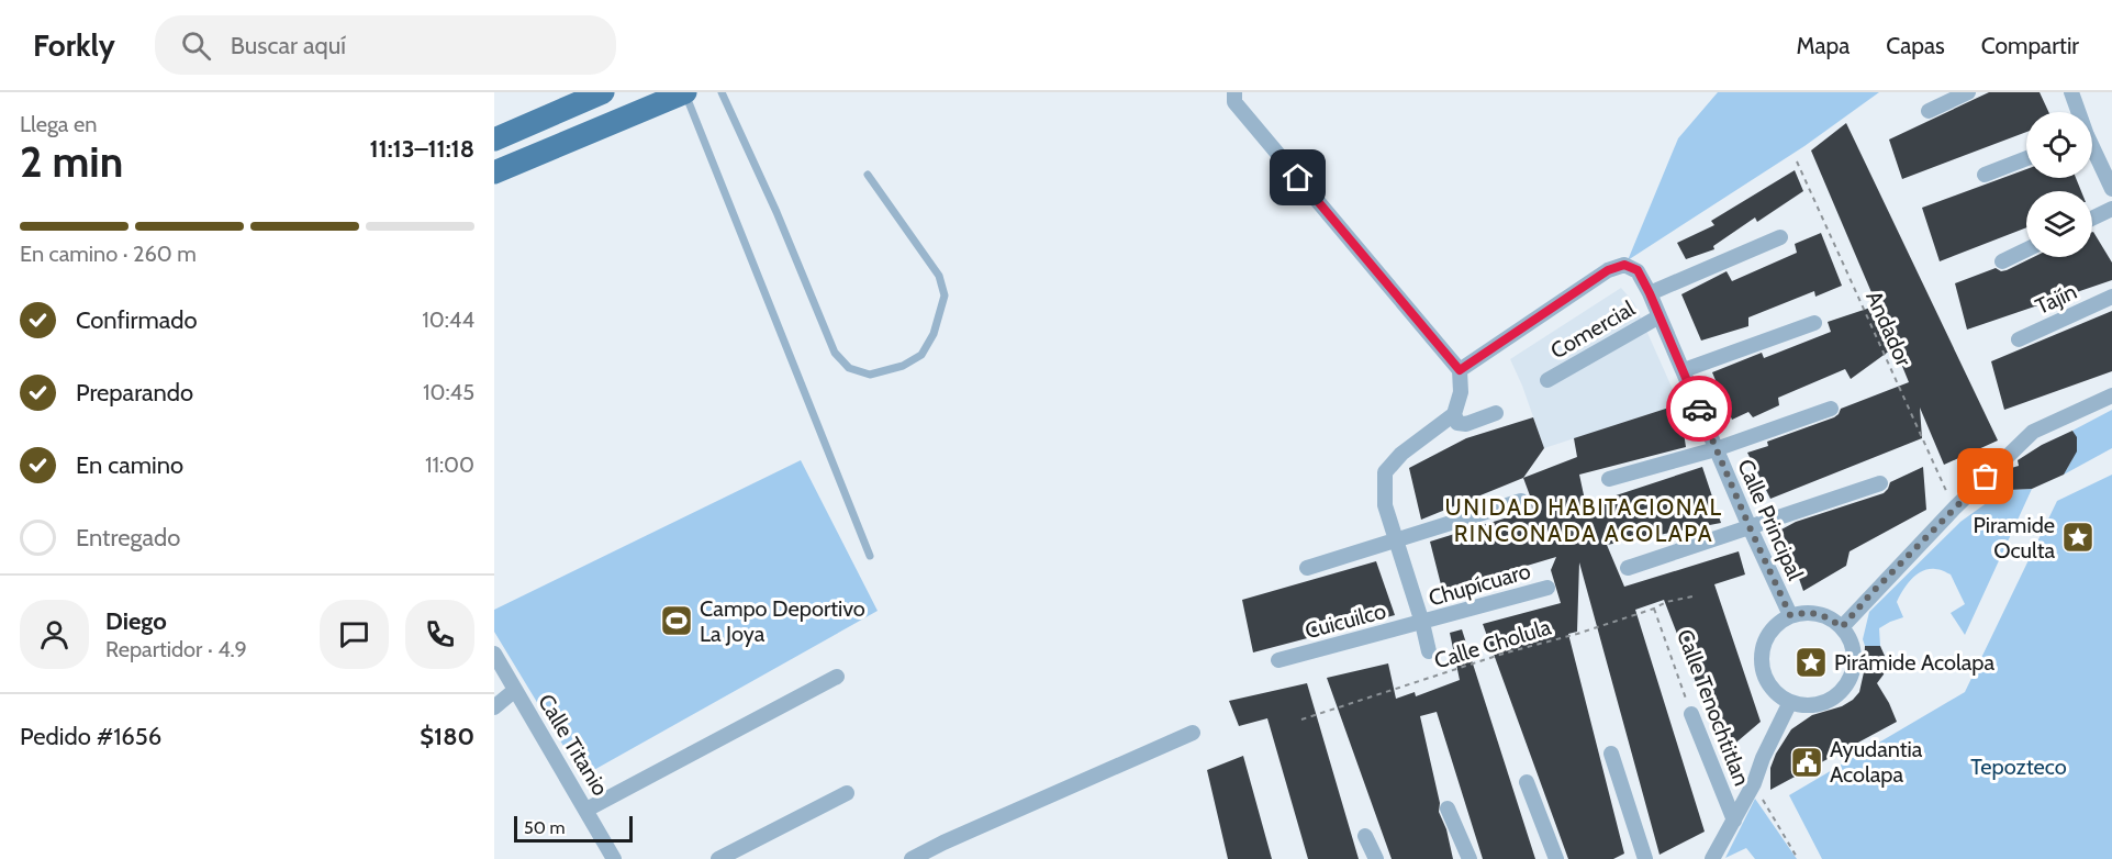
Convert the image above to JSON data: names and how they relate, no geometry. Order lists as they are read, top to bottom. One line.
{"streets":{"street":["Tajín","Comercial","Calle Principal","Chupícuaro","Cuicuilco","Calle Tenochtitlan","Calle Titanio"],"path":["Andador","Calle Cholula"]},"crossings":[["Comercial","Calle Principal"],["Chupícuaro","Cuicuilco"],["Calle Cholula","Calle Tenochtitlan"]],"districts":["UNIDAD HABITACIONAL RINCONADA ACOLAPA"],"parks":["Tepozteco"],"places":{"place":["Piramide Oculta","Pirámide Acolapa"],"sports":["Campo Deportivo La Joya"],"public building":["Ayudantia Acolapa"]},"scale_bar":"50 m","page":{"header":"Forkly","search":"Buscar aquí","nav":["Mapa","Capas","Compartir"],"heading":["2 min","Llega en","11:13–11:18"],"panel":["Diego","Repartidor · 4.9","Pedido #1656","$180"],"bar":"En camino · 260 m","list":[["Confirmado","10:44"],["Preparando","10:45"],["En camino","11:00"],"Entregado"],"scale":"50 m"}}
